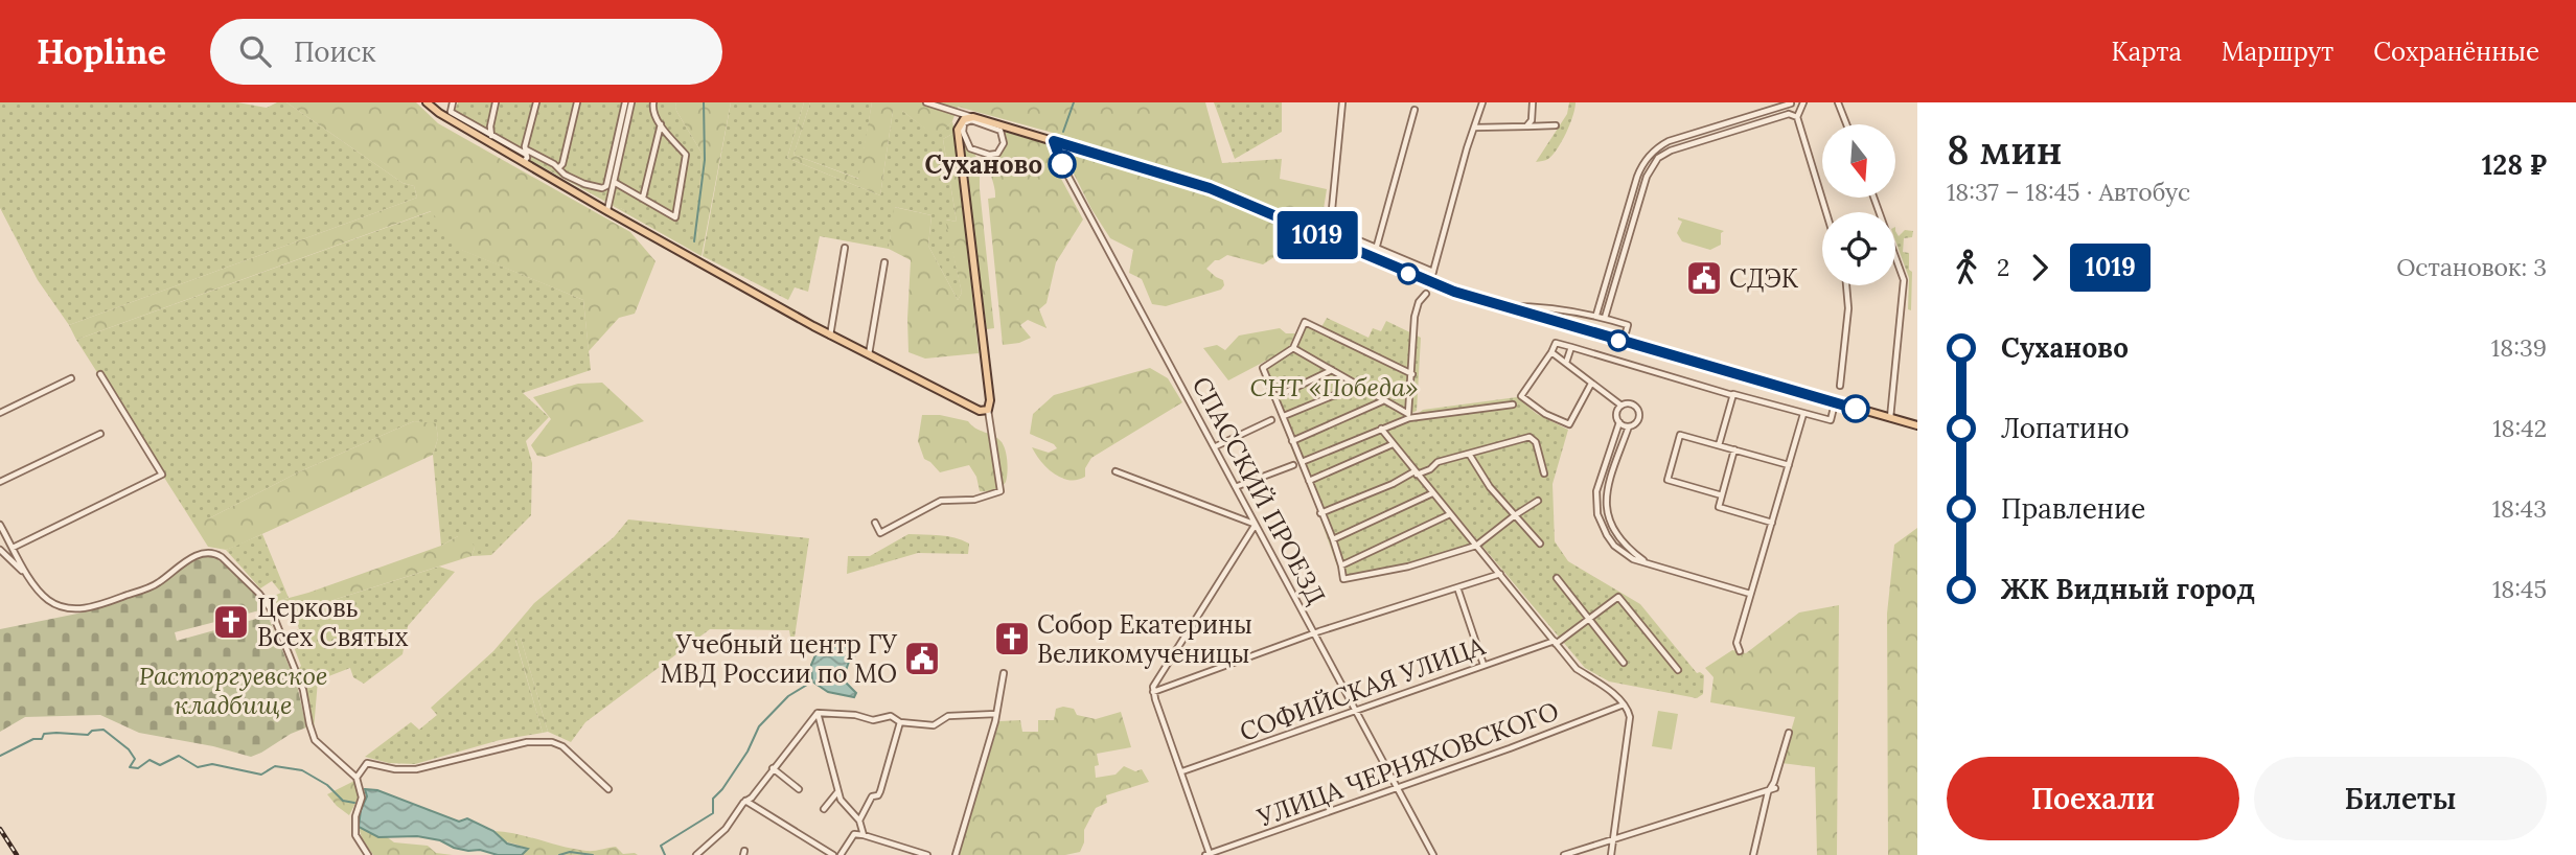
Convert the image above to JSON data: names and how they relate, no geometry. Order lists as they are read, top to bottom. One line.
{"streets":{"street":["СПАССКИЙ ПРОЕЗД","СОФИЙСКАЯ УЛИЦА","УЛИЦА ЧЕРНЯХОВСКОГО"]},"crossings":[["СПАССКИЙ ПРОЕЗД","СОФИЙСКАЯ УЛИЦА"],["СПАССКИЙ ПРОЕЗД","УЛИЦА ЧЕРНЯХОВСКОГО"]],"parks":["СНТ «Победа»","Расторгуевское кладбище"],"places":{"other":["Суханово"],"public building":["СДЭК","Учебный центр ГУ МВД России по МО"],"church":["Церковь Всех Святых","Собор Екатерины Великомученицы"]},"lines":["bus line 1019"],"north":"bottom","page":{"header":"Hopline","search":"Поиск","nav":["Карта","Маршрут","Сохранённые"],"on_map":"1019","heading":["8 мин","18:37 – 18:45 · Автобус","128 ₽"],"legs":["2","1019","Остановок: 3"],"list":[{"name":"Суханово","value":"18:39"},{"name":"Лопатино","value":"18:42"},{"name":"Правление","value":"18:43"},{"name":"ЖК Видный город","value":"18:45"}],"buttons":["Поехали","Билеты"]}}
